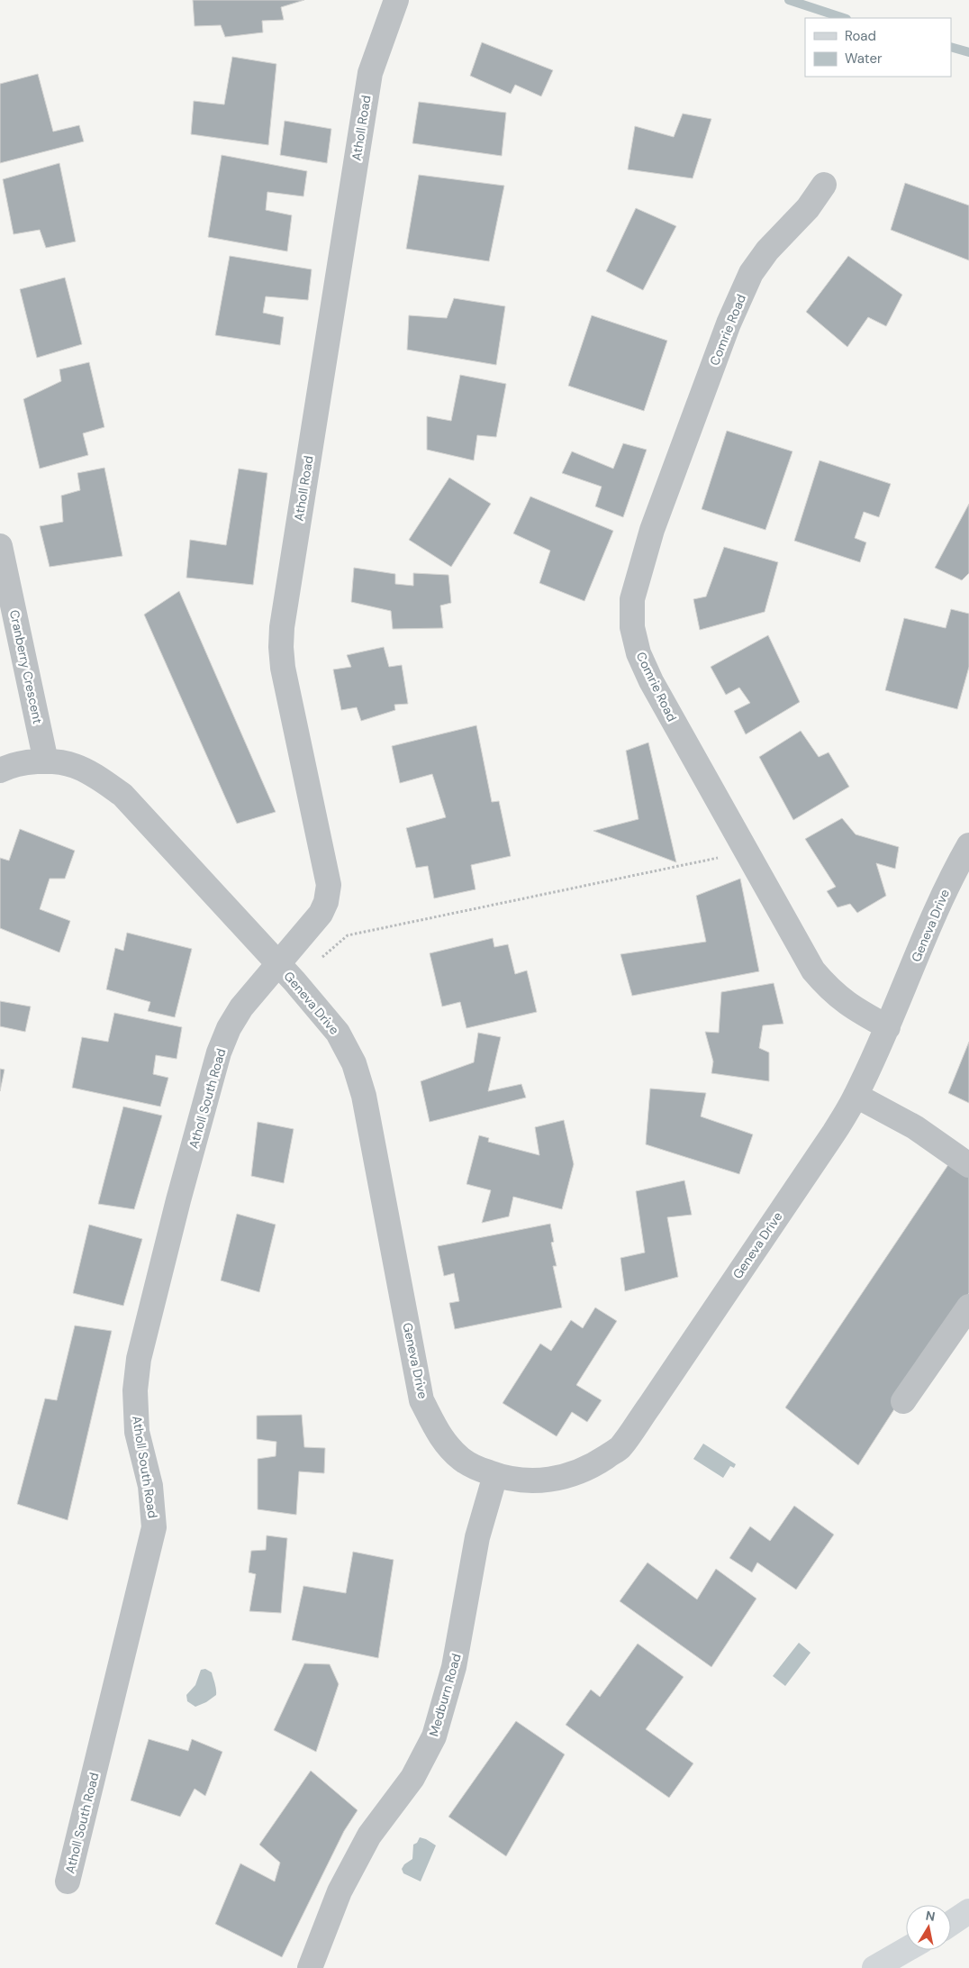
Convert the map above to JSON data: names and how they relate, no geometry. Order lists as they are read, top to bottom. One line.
{"streets":{"street":["Atholl Road","Comrie Road","Cranberry Crescent","Geneva Drive","Atholl South Road","Medburn Road"]},"crossings":[["Atholl Road","Geneva Drive"],["Atholl Road","Atholl South Road"],["Comrie Road","Geneva Drive"],["Cranberry Crescent","Geneva Drive"],["Geneva Drive","Atholl South Road"],["Geneva Drive","Medburn Road"]],"legend":["Road","Water"],"north":"top"}
